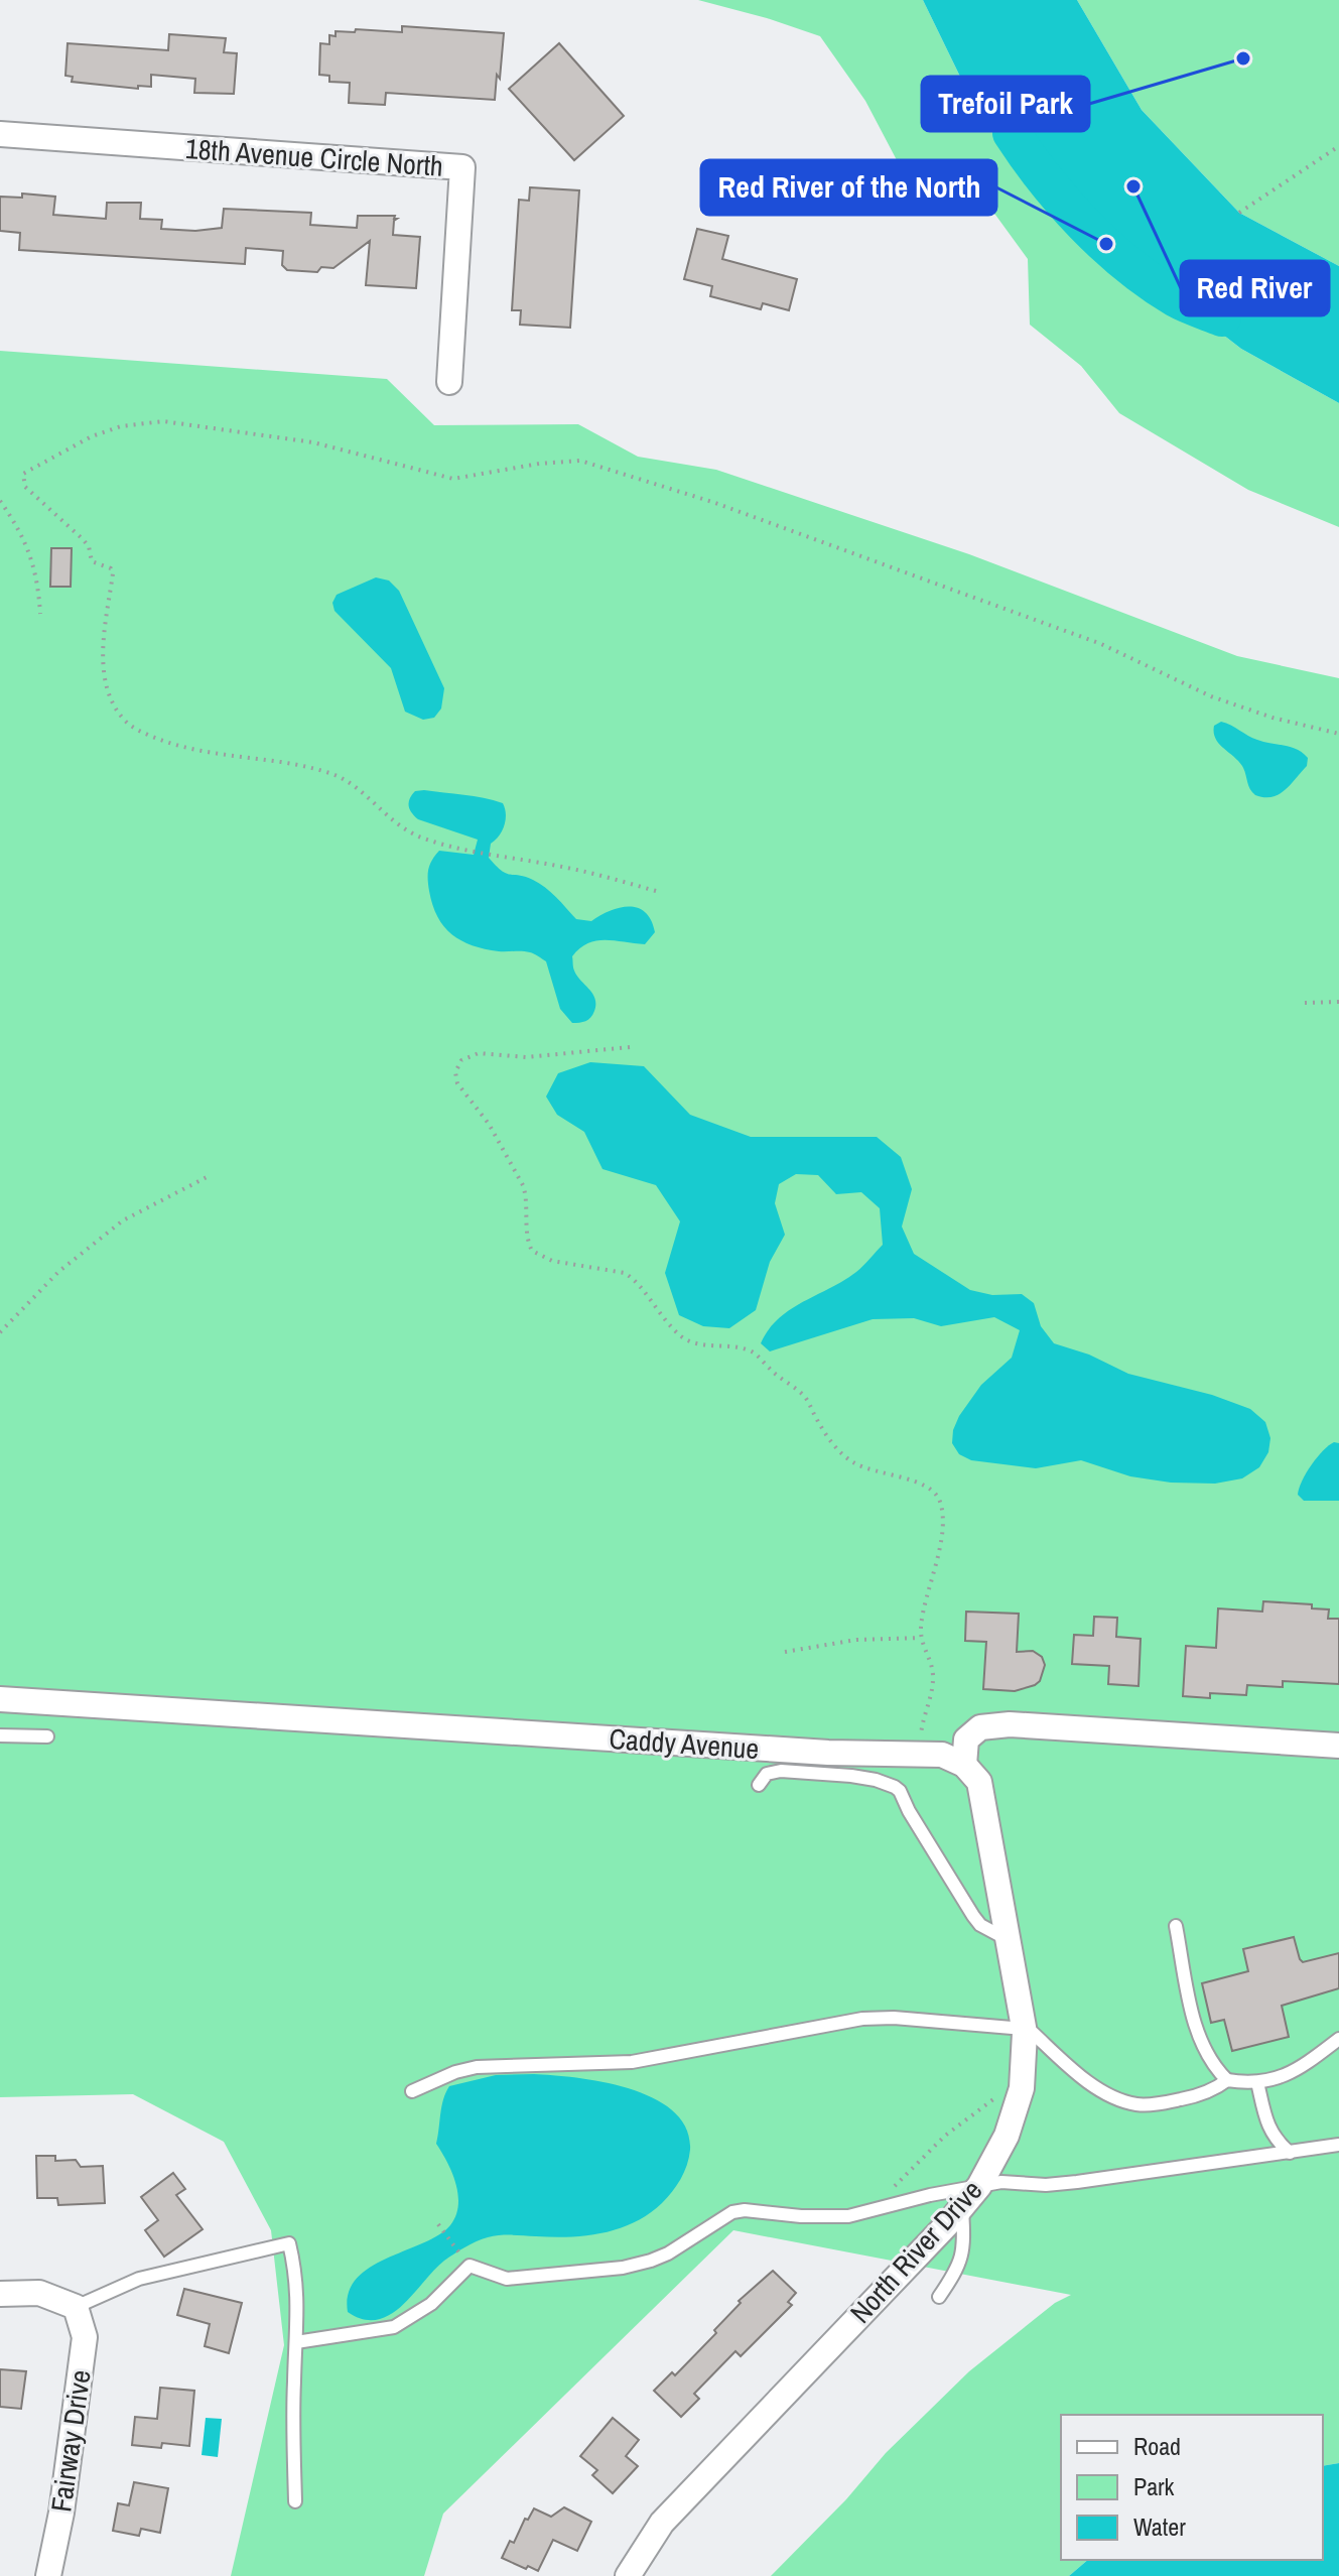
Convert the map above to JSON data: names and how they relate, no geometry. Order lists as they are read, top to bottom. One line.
{"streets":{"street":["18th Avenue Circle North","Caddy Avenue","North River Drive","Fairway Drive"]},"crossings":[["Caddy Avenue","North River Drive"]],"places":["Trefoil Park","Red River","Red River of the North"],"legend":["Road","Park","Water"]}
